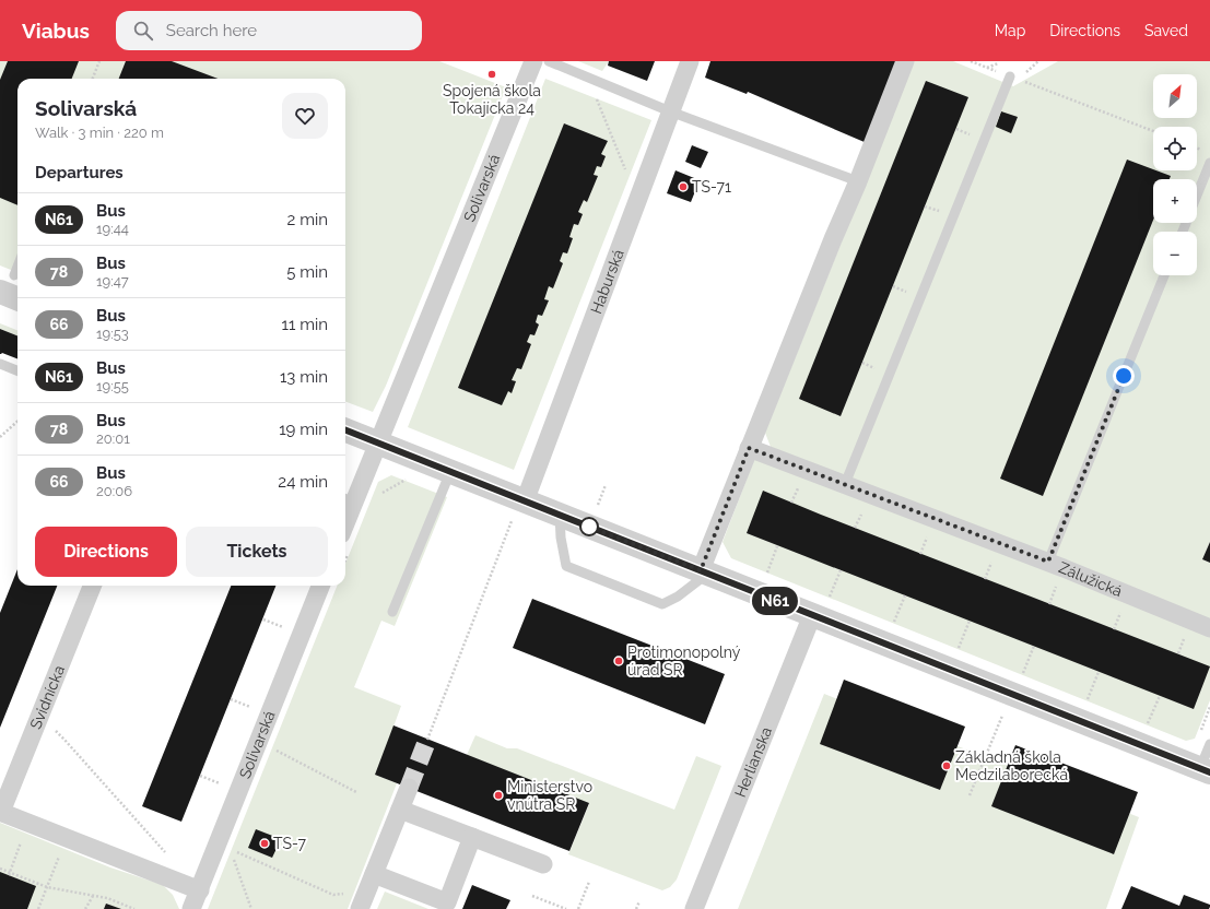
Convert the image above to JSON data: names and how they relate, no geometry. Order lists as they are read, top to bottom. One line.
{"streets":{"street":["Solivarská","Haburská","Zálužická","Svidnícka","Herlianska"]},"crossings":[["Solivarská","Svidnícka"]],"places":["Spojená škola Tokajícka 24","TS-71","Protimonopolný úrad SR","Základná škola Medzilaborecká","Ministerstvo vnútra SR","TS-7"],"lines":["bus line N61"],"north":"top right","page":{"header":"Viabus","search":"Search here","nav":["Map","Directions","Saved"],"on_map":"N61","map_buttons":["+","−"],"heading":[["Solivarská","Walk · 3 min · 220 m"],"Departures"],"list":[{"mark":"N61","name":"Bus","note":"19:44","value":"2 min"},{"mark":"78","name":"Bus","note":"19:47","value":"5 min"},{"mark":"66","name":"Bus","note":"19:53","value":"11 min"},{"mark":"N61","name":"Bus","note":"19:55","value":"13 min"},{"mark":"78","name":"Bus","note":"20:01","value":"19 min"},{"mark":"66","name":"Bus","note":"20:06","value":"24 min"}],"buttons":["Directions","Tickets"]}}
